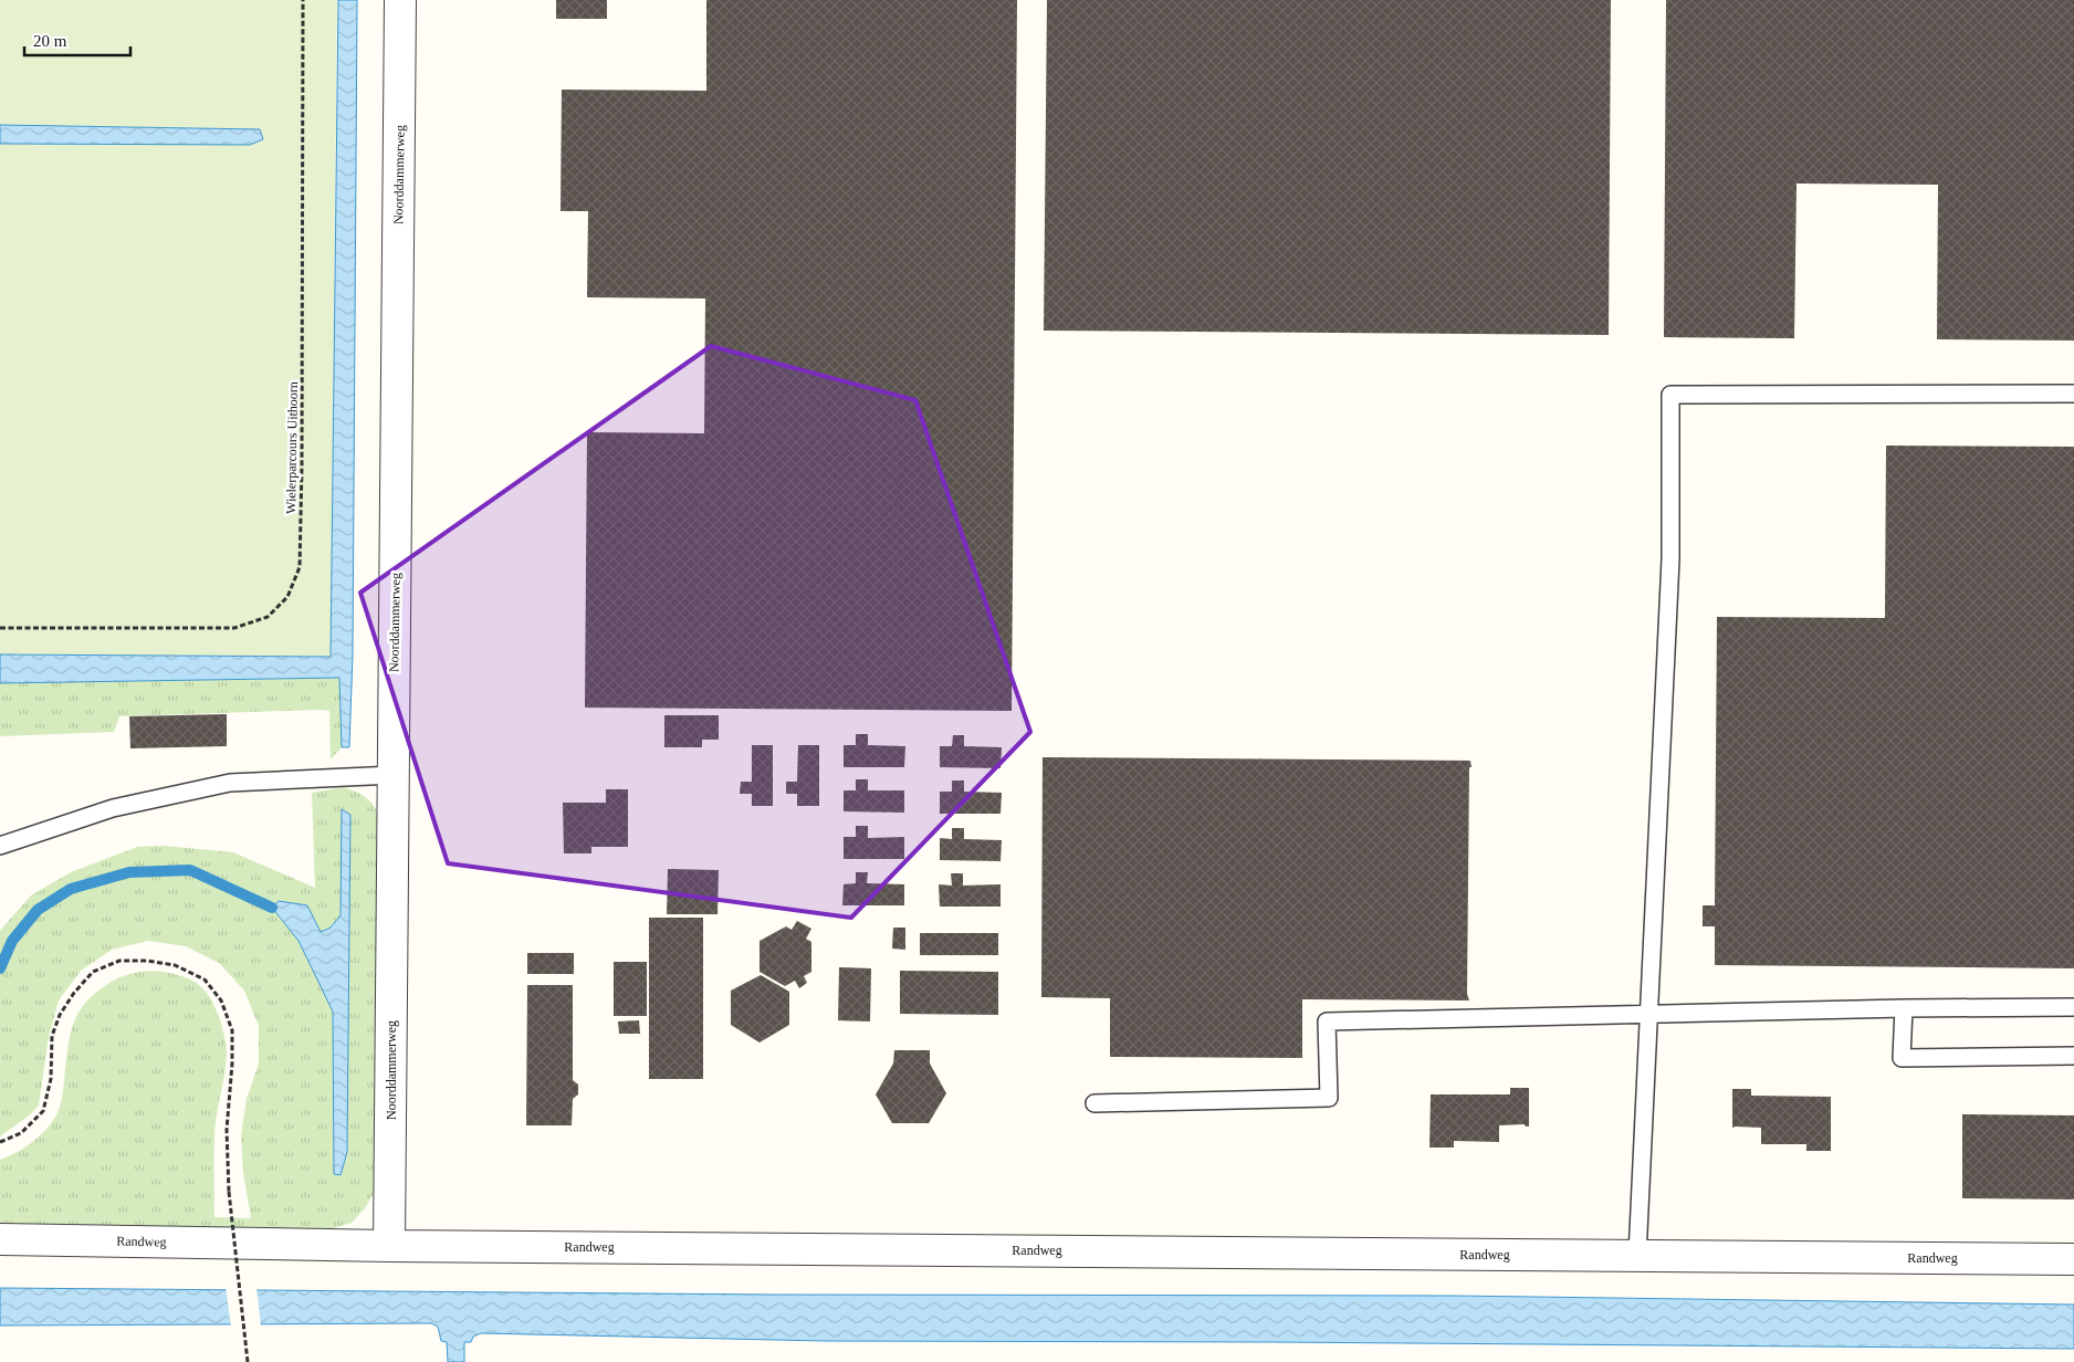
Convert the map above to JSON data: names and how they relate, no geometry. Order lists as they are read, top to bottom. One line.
{"streets":{"street":["Noorddammerweg","Randweg"],"path":["Wielerparcours Uithoorn"]},"crossings":[["Noorddammerweg","Randweg"]],"scale_bar":"20 m"}
